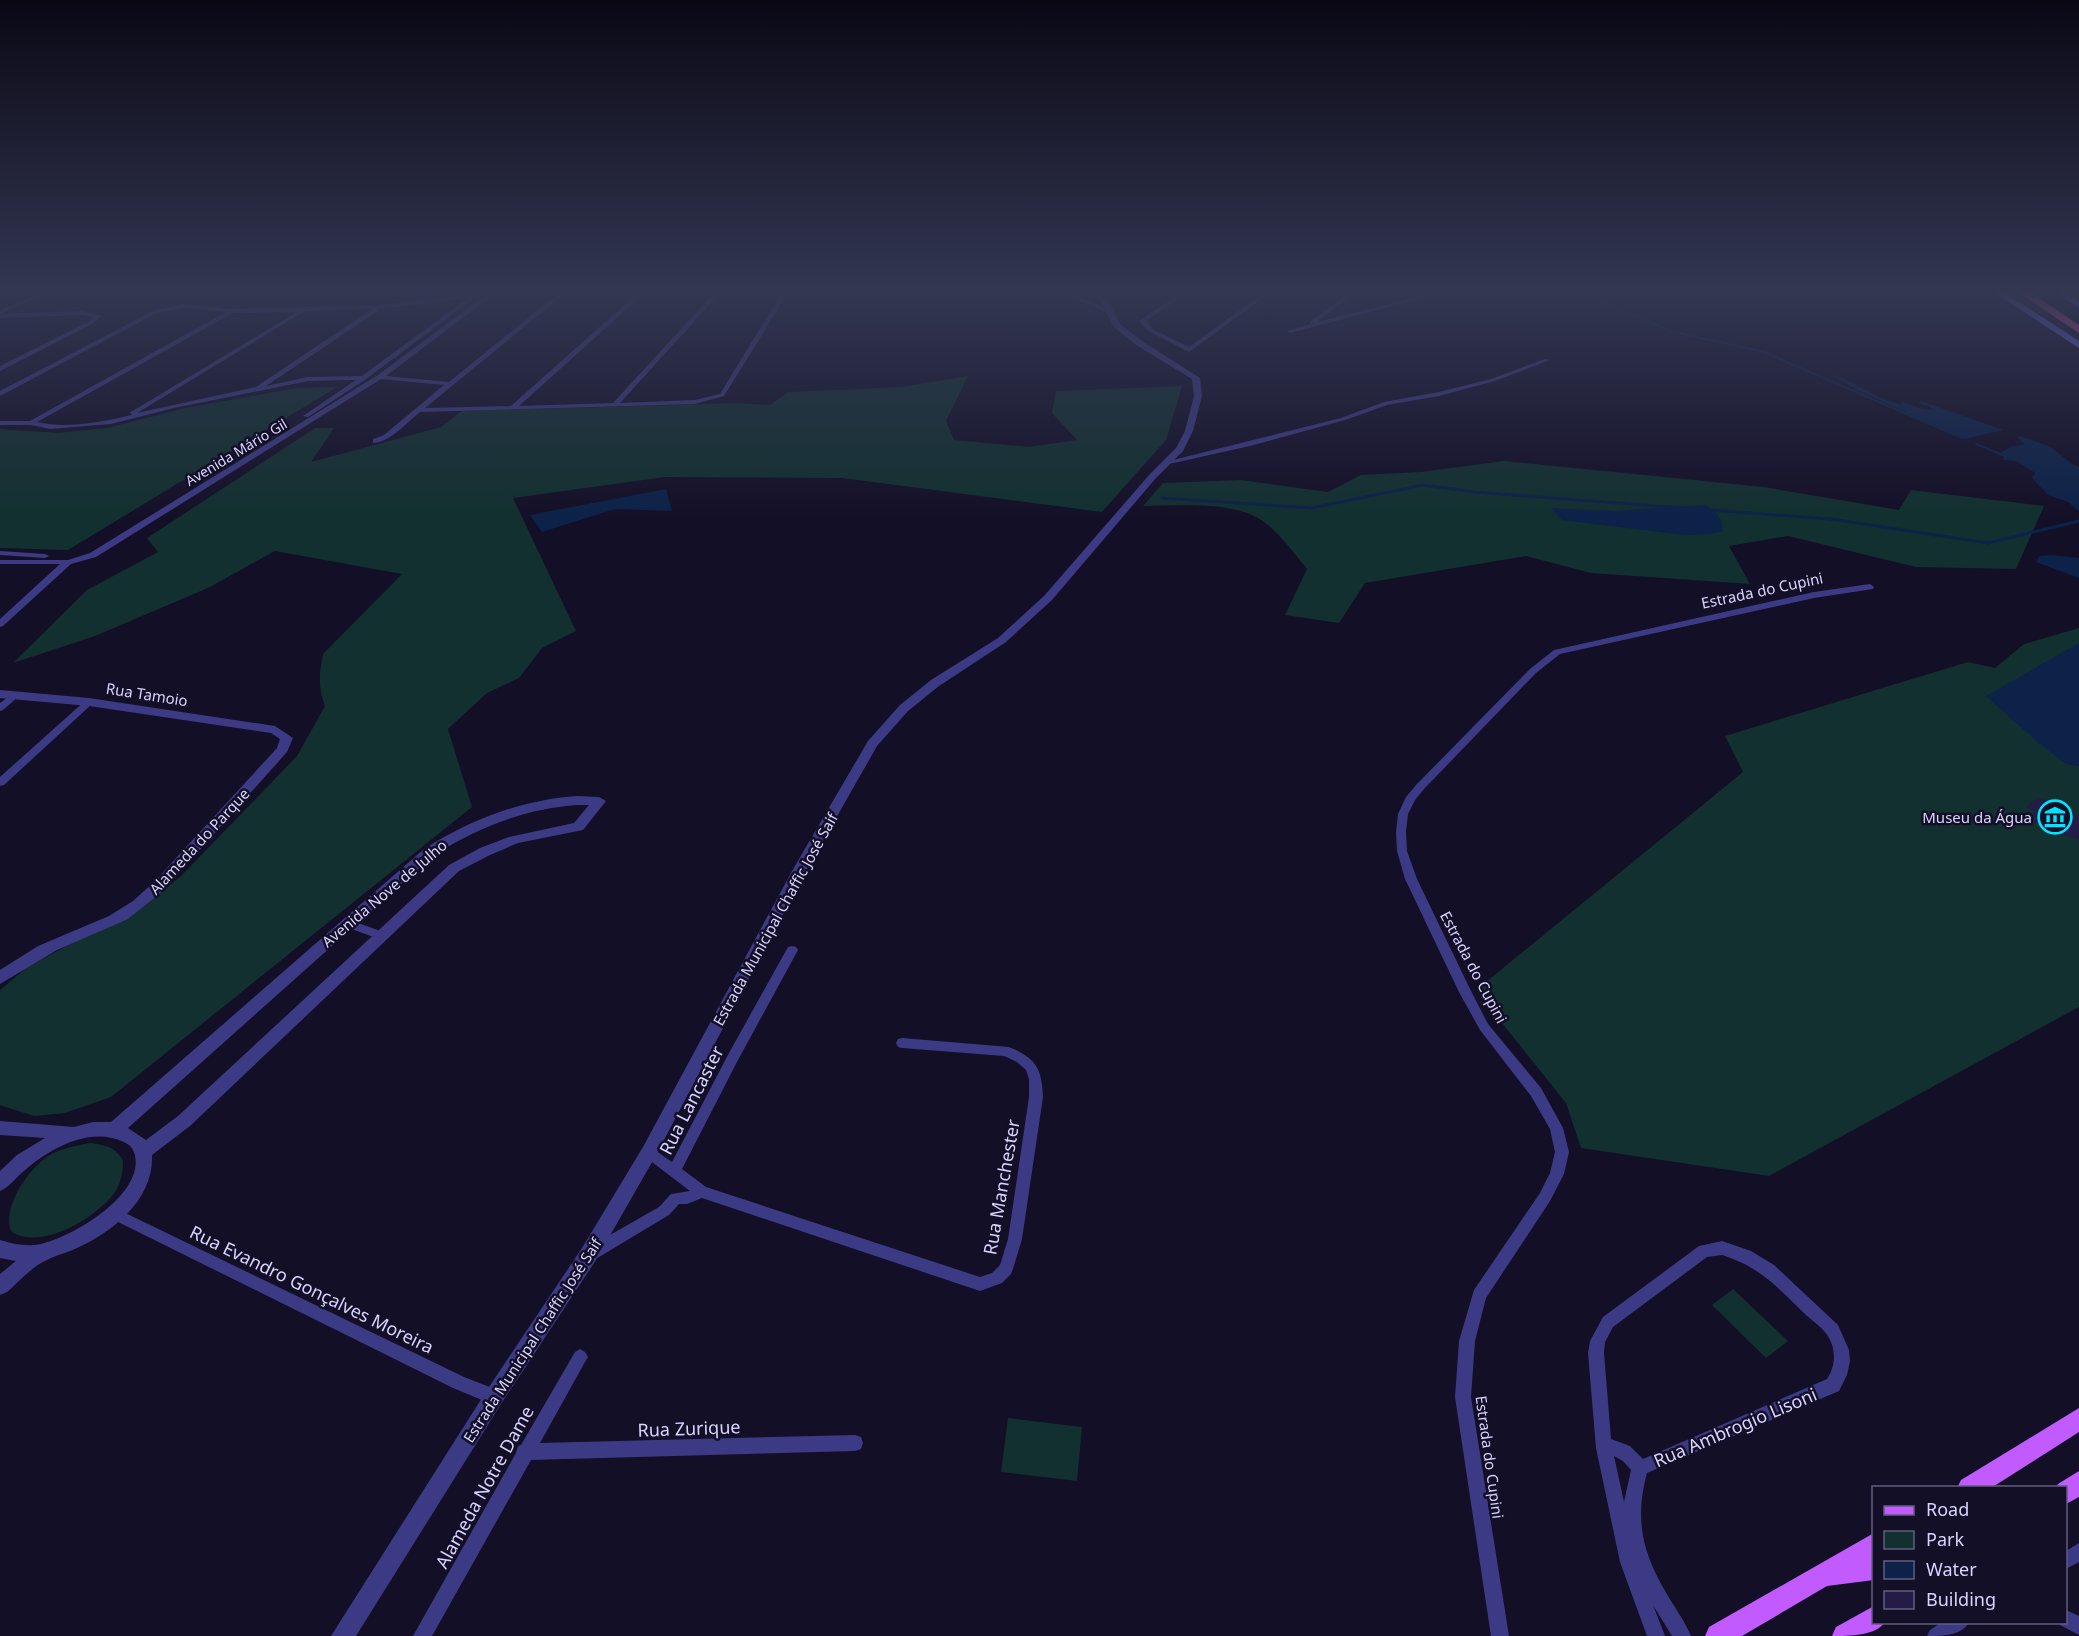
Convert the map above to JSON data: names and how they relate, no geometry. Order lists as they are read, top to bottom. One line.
{"streets":{"street":["Avenida Mário Gil","Estrada do Cupini","Rua Tamoio","Alameda do Parque","Avenida Nove de Julho","Estrada Municipal Chaffic José Saif","Rua Lancaster","Rua Manchester","Rua Evandro Gonçalves Moreira","Rua Ambrogio Lisoni","Rua Zurique","Alameda Notre Dame"]},"crossings":[["Rua Tamoio","Alameda do Parque"],["Estrada Municipal Chaffic José Saif","Rua Manchester"],["Estrada Municipal Chaffic José Saif","Rua Evandro Gonçalves Moreira"],["Rua Lancaster","Rua Manchester"],["Rua Zurique","Alameda Notre Dame"]],"places":{"museum":["Museu da Água"]},"legend":["Road","Park","Water","Building"]}
